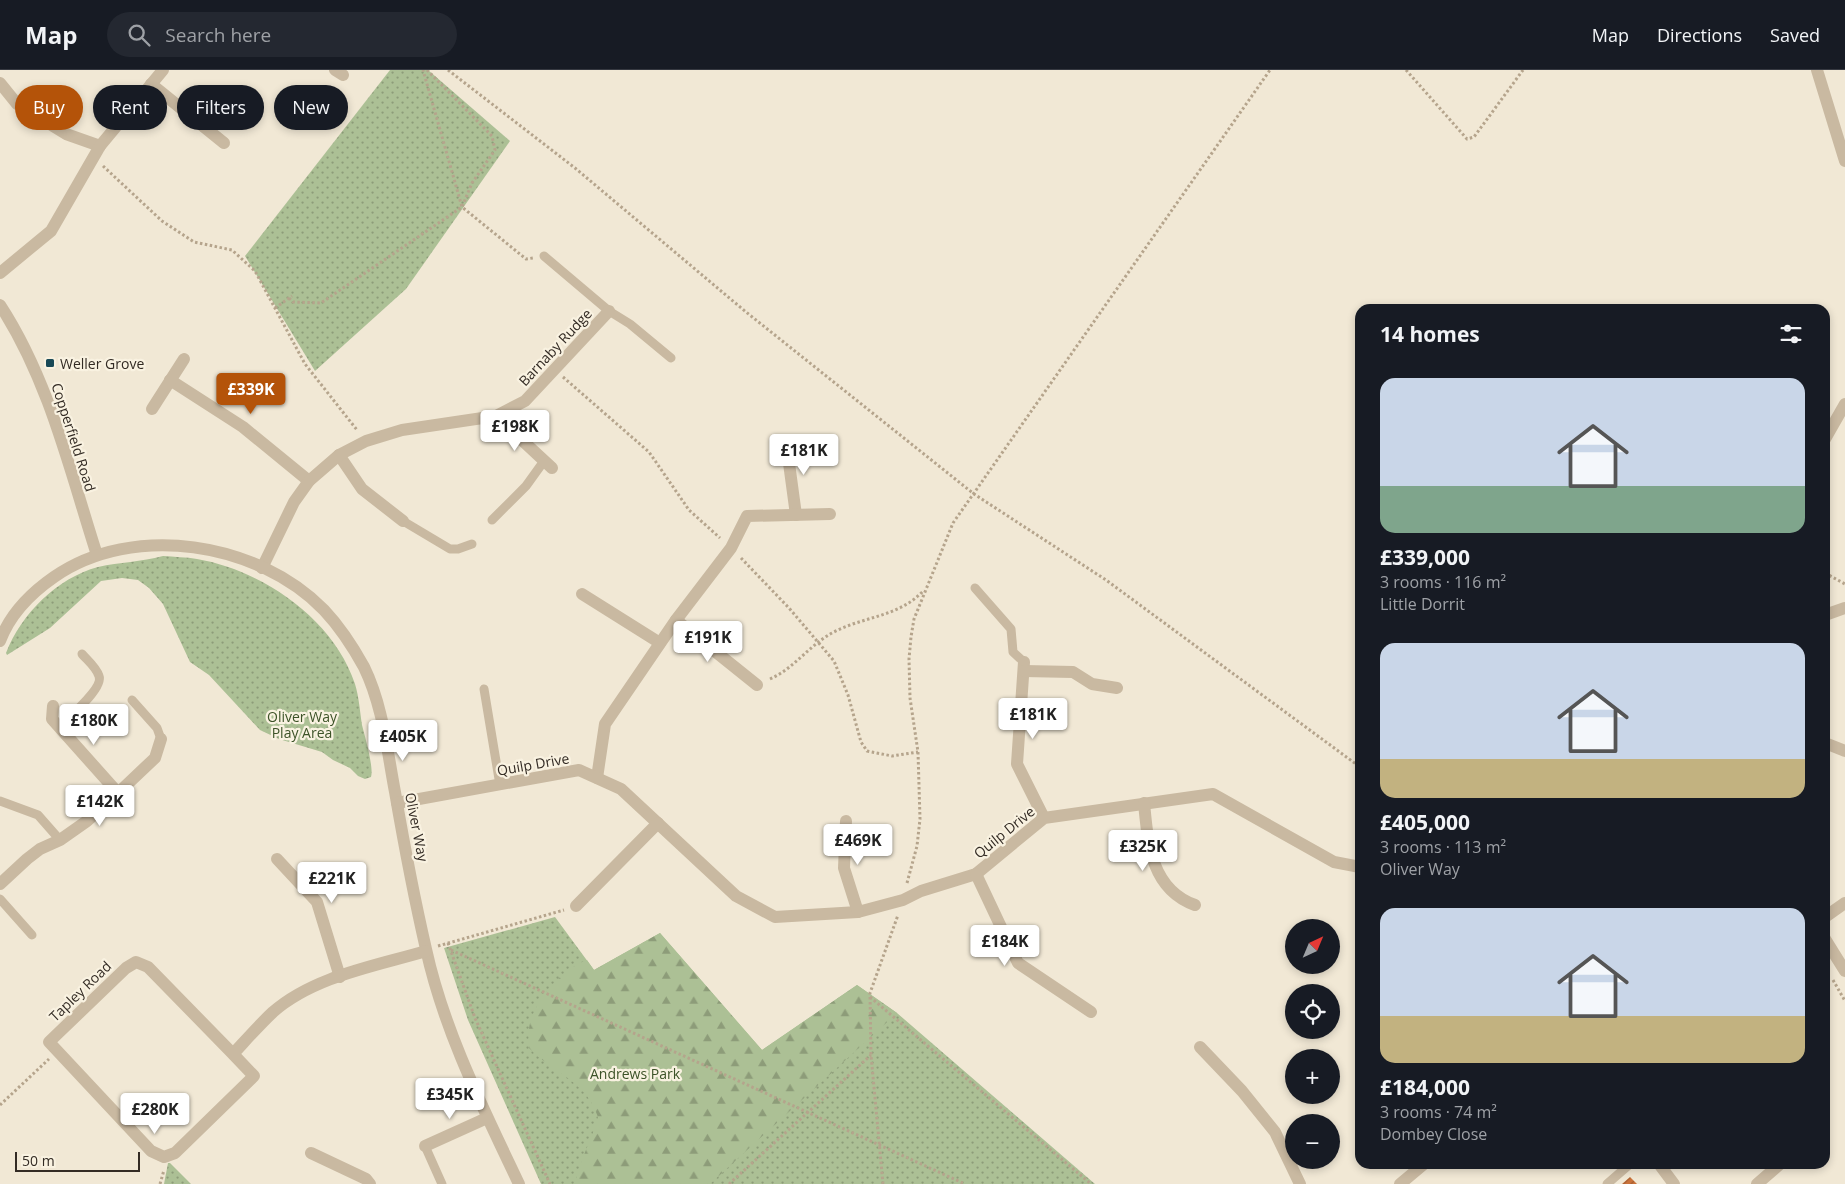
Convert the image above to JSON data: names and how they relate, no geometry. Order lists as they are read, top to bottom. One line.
{"streets":{"street":["Barnaby Rudge","Copperfield Road","Quilp Drive","Oliver Way","Tapley Road"]},"crossings":[["Barnaby Rudge","Oliver Way"],["Copperfield Road","Oliver Way"],["Quilp Drive","Oliver Way"]],"parks":["Oliver Way Play Area","Andrews Park"],"places":{"transit":["Weller Grove"]},"scale_bar":"50 m","north":"top right","page":{"header":"Map","search":"Search here","nav":["Map","Directions","Saved"],"chip":["Buy","Rent","Filters","New"],"heading":"14 homes","list":[{"name":"£339,000","note":"3 rooms · 116 m² · Little Dorrit"},{"name":"£405,000","note":"3 rooms · 113 m² · Oliver Way"},{"name":"£184,000","note":"3 rooms · 74 m² · Dombey Close"}],"price":["£339K","£198K","£181K","£191K","£181K","£180K","£405K","£142K","£469K","£325K","£221K","£184K","£345K","£280K"],"map_buttons":["+","−"],"scale":"50 m"}}
